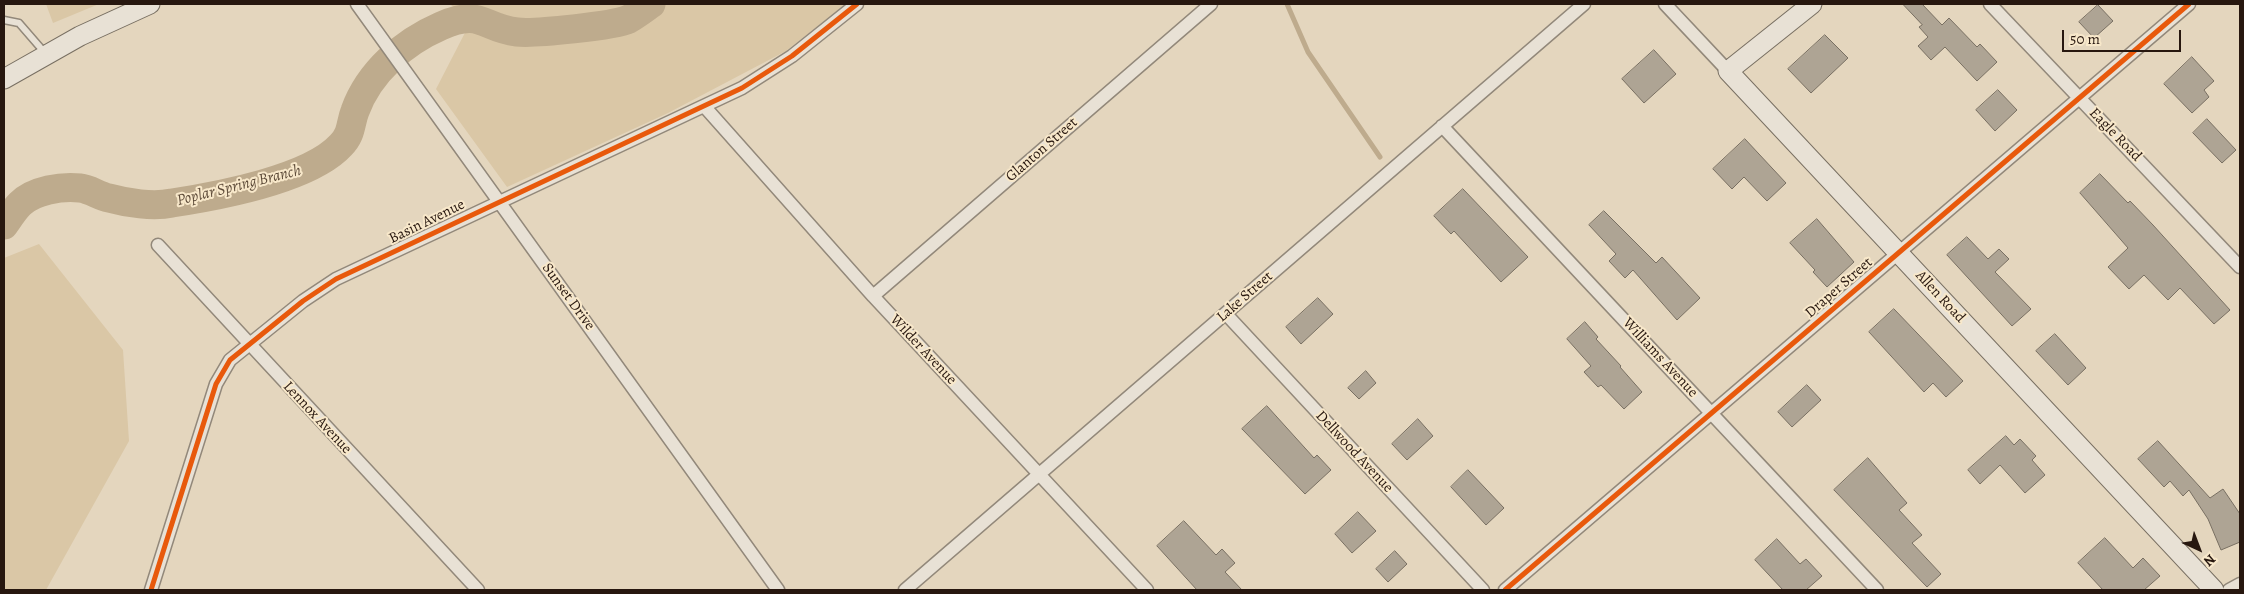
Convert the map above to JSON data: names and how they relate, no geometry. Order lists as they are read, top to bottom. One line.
{"streets":{"street":["Eagle Road","Glanton Street","Basin Avenue","Draper Street","Sunset Drive","Lake Street","Allen Road","Wilder Avenue","Williams Avenue","Lennox Avenue","Dellwood Avenue"]},"crossings":[["Eagle Road","Draper Street"],["Glanton Street","Wilder Avenue"],["Basin Avenue","Sunset Drive"],["Basin Avenue","Wilder Avenue"],["Basin Avenue","Lennox Avenue"],["Draper Street","Allen Road"],["Draper Street","Williams Avenue"],["Lake Street","Wilder Avenue"],["Lake Street","Williams Avenue"],["Lake Street","Dellwood Avenue"]],"water":["Poplar Spring Branch"],"scale_bar":"50 m","north":"bottom right"}
